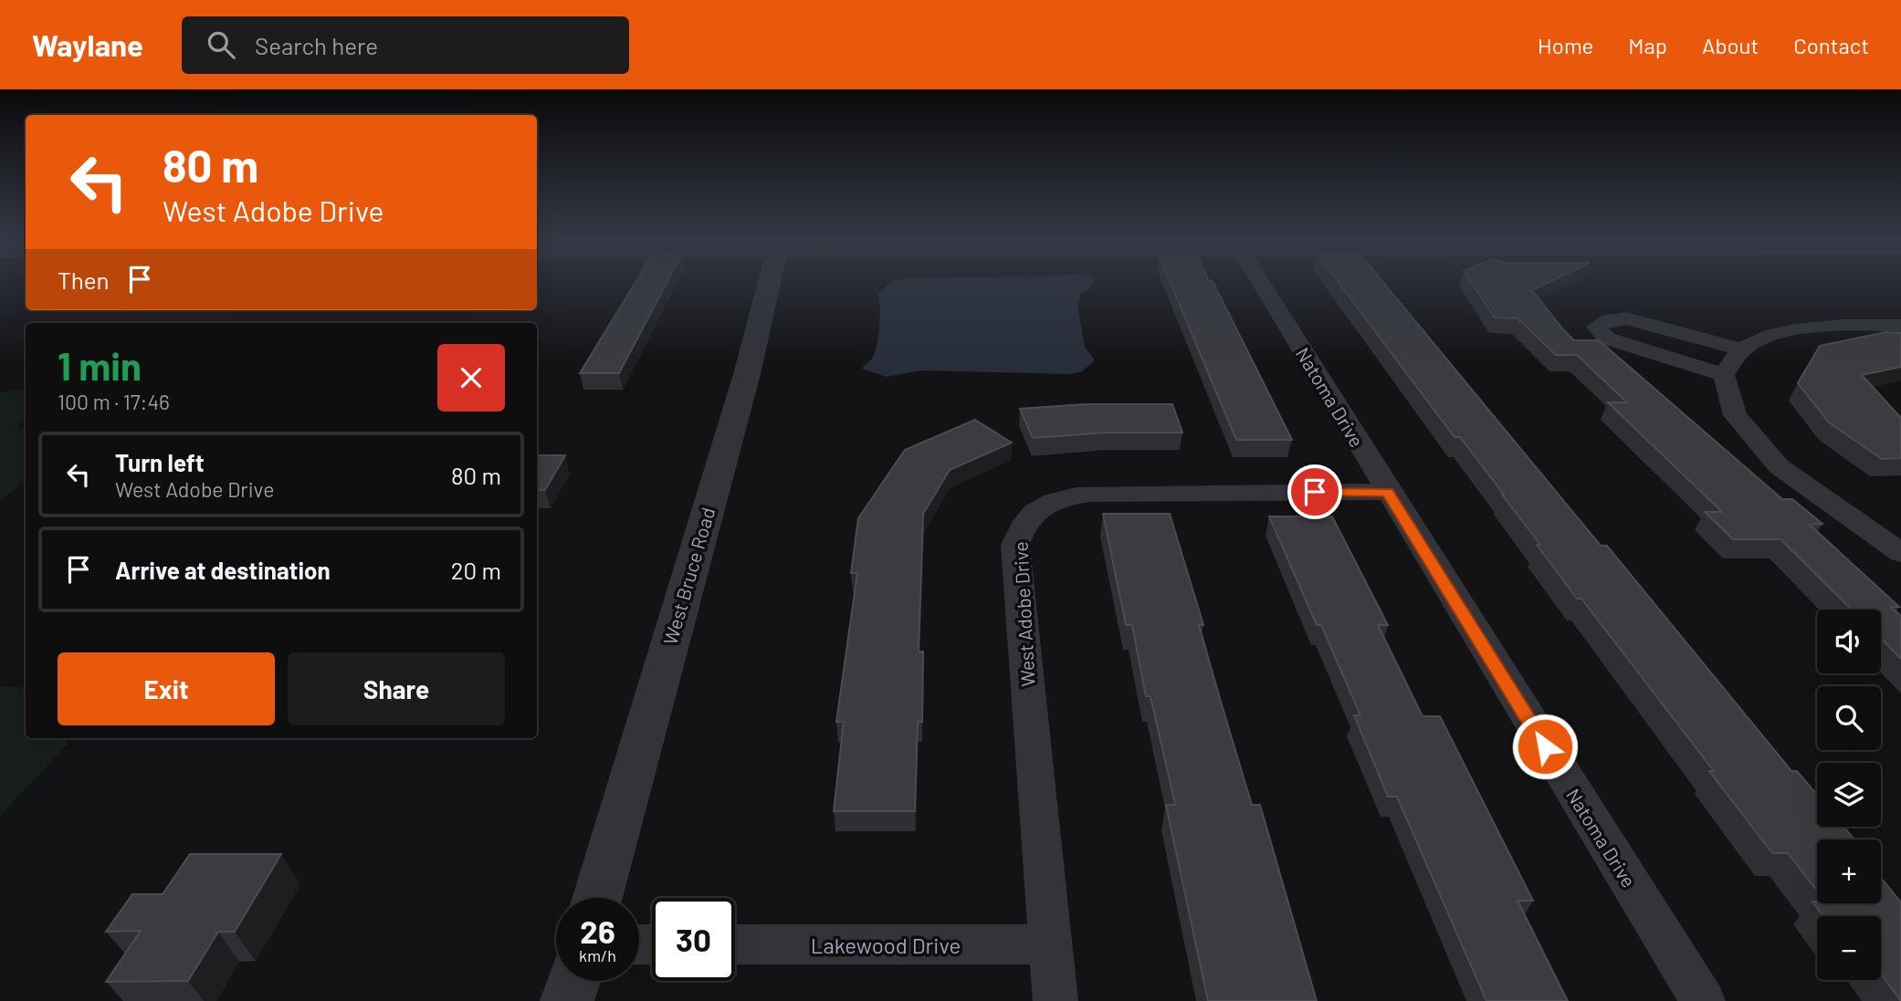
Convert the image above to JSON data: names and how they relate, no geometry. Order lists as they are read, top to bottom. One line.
{"streets":{"street":["Natoma Drive","West Bruce Road","West Adobe Drive","Lakewood Drive"]},"crossings":[["Natoma Drive","West Adobe Drive"],["West Adobe Drive","Lakewood Drive"]],"page":{"header":"Waylane","search":"Search here","nav":["Home","Map","About","Contact"],"turn":["80 m","West Adobe Drive"],"then":"Then","heading":["1 min","100 m · 17:46"],"list":[{"name":"Turn left","note":"West Adobe Drive","value":"80 m"},{"name":"Arrive at destination","value":"20 m"}],"map_buttons":["+","−"],"buttons":["Exit","Share"],"speed":"26 km/h","limit":"30"}}
